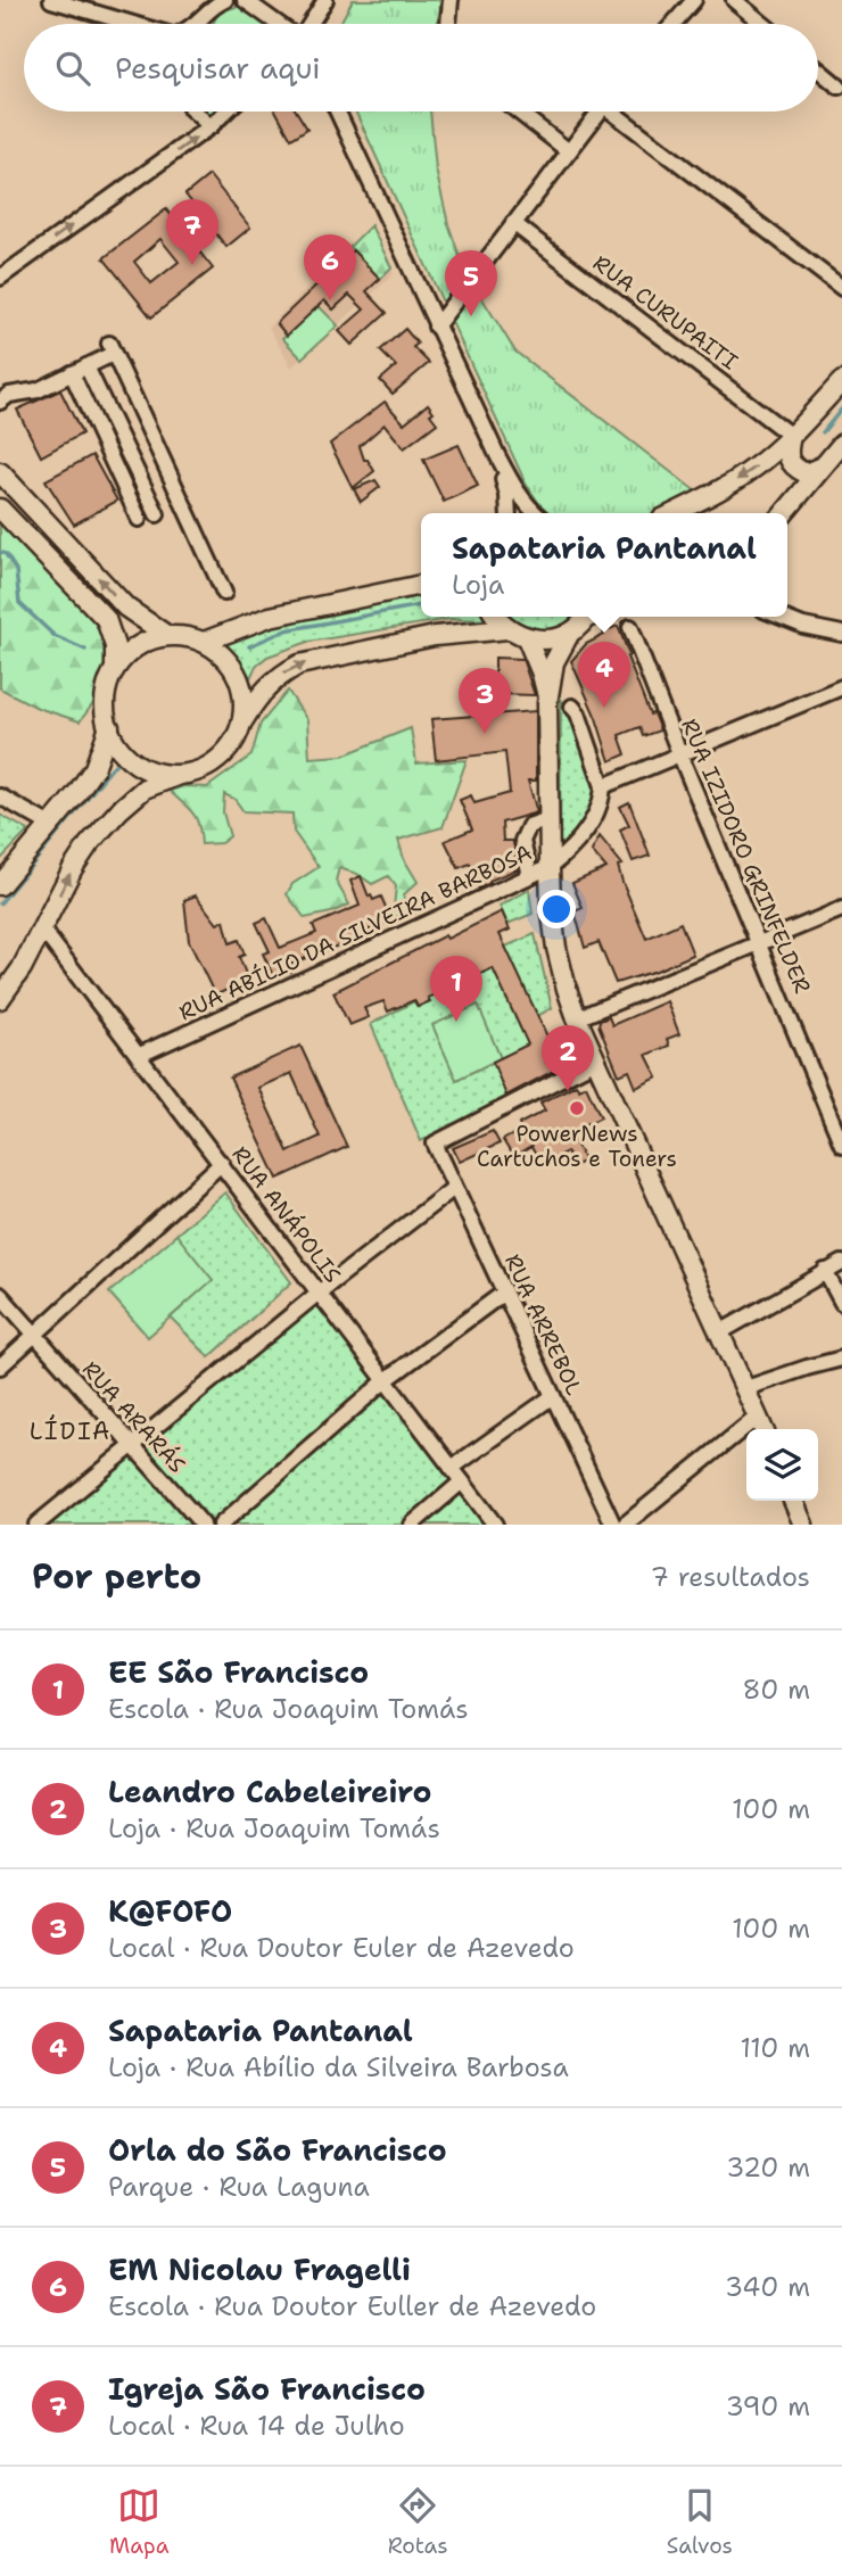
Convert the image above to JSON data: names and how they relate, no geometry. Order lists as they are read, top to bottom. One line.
{"streets":{"street":["RUA CURUPAITI","RUA IZIDORO GRINFELDER","RUA ABÍLIO DA SILVEIRA BARBOSA","RUA ANÁPOLIS","RUA ARREBOL","RUA ARARÁS"]},"crossings":[["RUA ABÍLIO DA SILVEIRA BARBOSA","RUA ANÁPOLIS"]],"districts":["LÍDIA"],"places":["PowerNews Cartuchos e Toners"],"page":{"search":"Pesquisar aqui","pins":["7","6","5","4","3","1","2"],"popup":["Sapataria Pantanal","Loja"],"heading":["Por perto","7 resultados"],"list":[{"mark":"1","name":"EE São Francisco","note":"Escola · Rua Joaquim Tomás","value":"80 m"},{"mark":"2","name":"Leandro Cabeleireiro","note":"Loja · Rua Joaquim Tomás","value":"100 m"},{"mark":"3","name":"K@FOFO","note":"Local · Rua Doutor Euler de Azevedo","value":"100 m"},{"mark":"4","name":"Sapataria Pantanal","note":"Loja · Rua Abílio da Silveira Barbosa","value":"110 m"},{"mark":"5","name":"Orla do São Francisco","note":"Parque · Rua Laguna","value":"320 m"},{"mark":"6","name":"EM Nicolau Fragelli","note":"Escola · Rua Doutor Euller de Azevedo","value":"340 m"},{"mark":"7","name":"Igreja São Francisco","note":"Local · Rua 14 de Julho","value":"390 m"}],"nav":["Mapa","Rotas","Salvos"]}}
